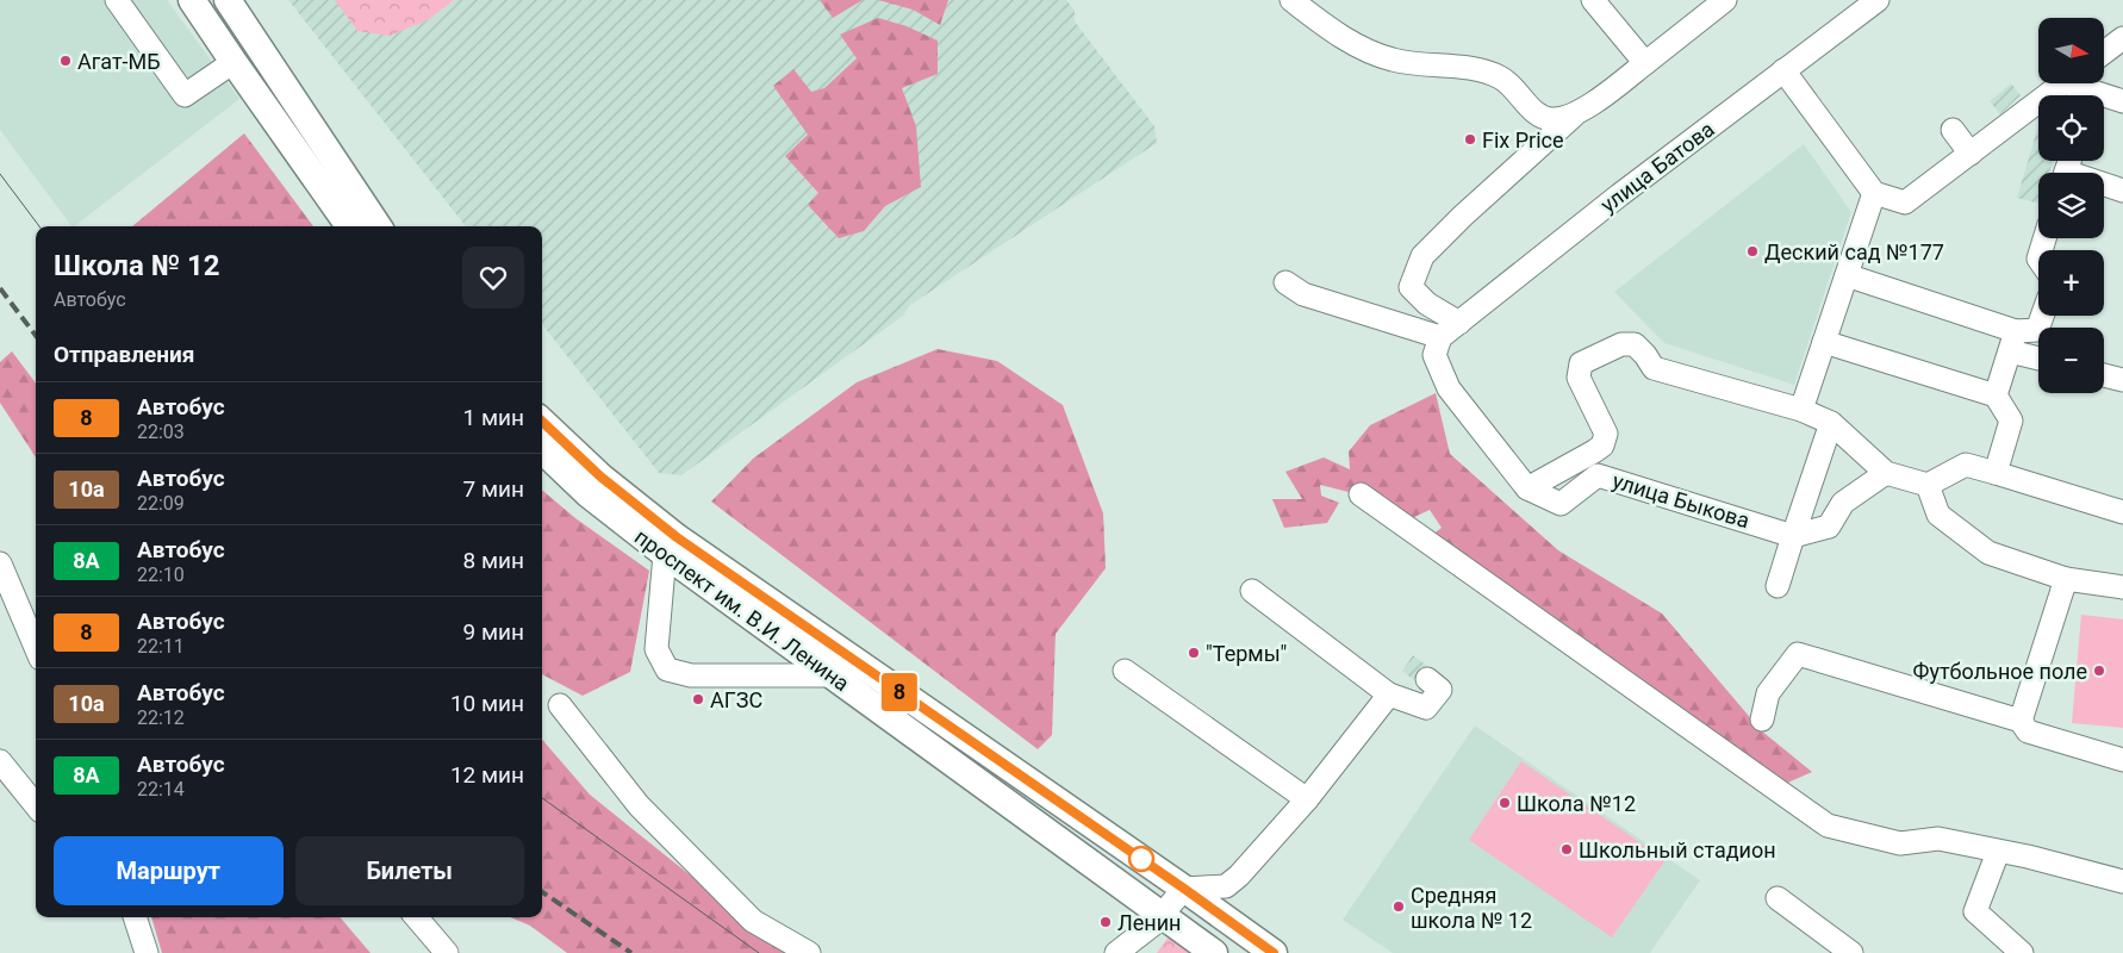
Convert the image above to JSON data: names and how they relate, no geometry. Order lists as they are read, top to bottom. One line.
{"streets":{"main road":["проспект им. В.И. Ленина"],"street":["улица Батова","улица Быкова"]},"places":["Агат-МБ","Fix Price","Деский сад №177","\"Термы\"","Футбольное поле","АГЗС","Школа №12","Школьный стадион","Средняя школа № 12","Ленин"],"lines":["bus line 8"],"north":"right","page":{"on_map":"8","map_buttons":["+","−"],"heading":[["Школа № 12","Автобус"],"Отправления"],"list":[{"mark":"8","name":"Автобус","note":"22:03","value":"1 мин"},{"mark":"10а","name":"Автобус","note":"22:09","value":"7 мин"},{"mark":"8А","name":"Автобус","note":"22:10","value":"8 мин"},{"mark":"8","name":"Автобус","note":"22:11","value":"9 мин"},{"mark":"10а","name":"Автобус","note":"22:12","value":"10 мин"},{"mark":"8А","name":"Автобус","note":"22:14","value":"12 мин"}],"buttons":["Маршрут","Билеты"]}}
